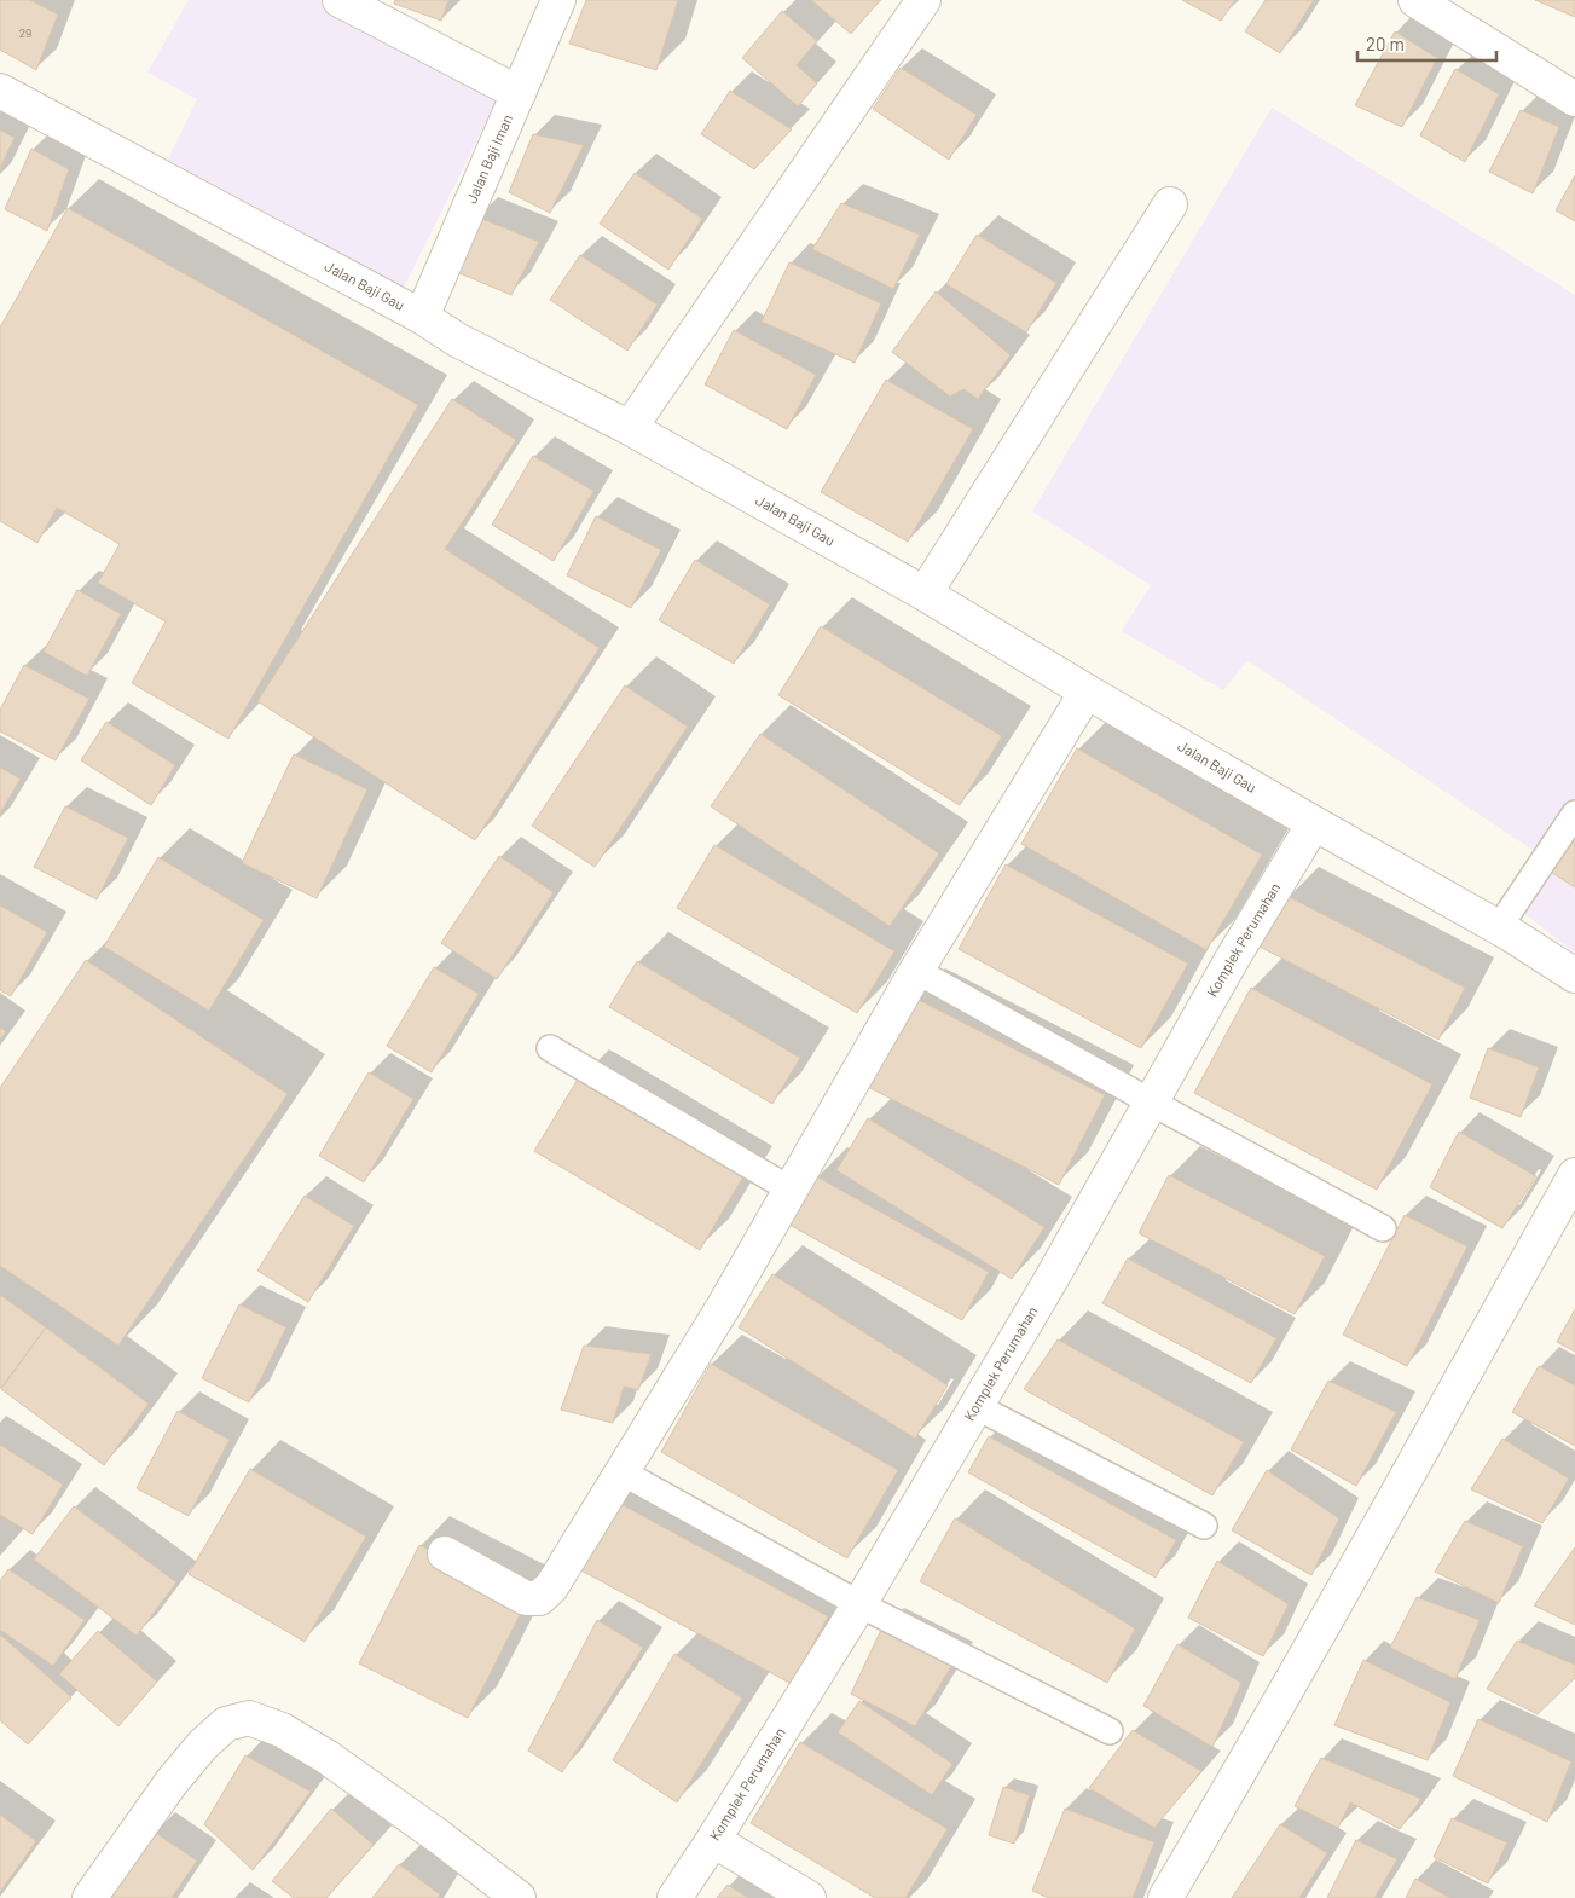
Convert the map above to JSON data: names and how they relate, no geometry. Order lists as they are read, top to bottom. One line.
{"streets":{"street":["Jalan Baji Iman","Jalan Baji Gau","Komplek Perumahan"]},"crossings":[["Jalan Baji Iman","Jalan Baji Gau"],["Jalan Baji Gau","Komplek Perumahan"]],"house_numbers":["29"],"scale_bar":"20 m"}
